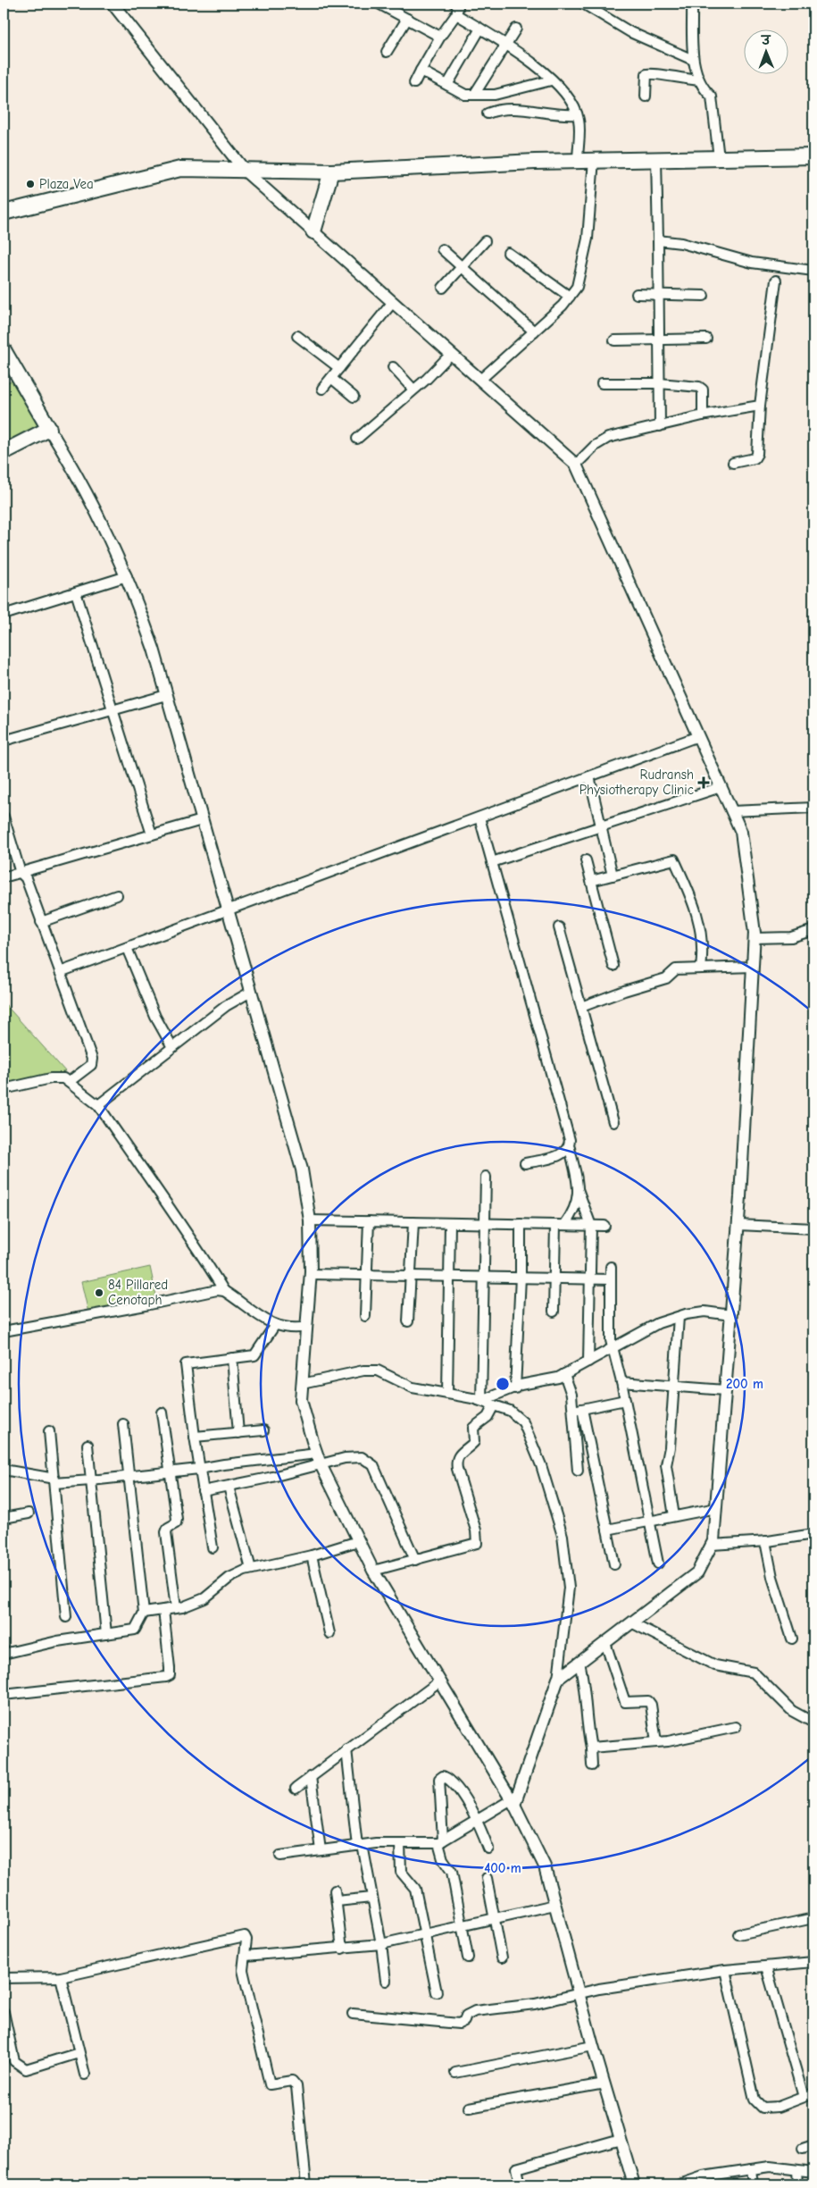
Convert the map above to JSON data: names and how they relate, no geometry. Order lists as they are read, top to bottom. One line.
{"places":{"other":["Plaza Vea","84 Pillared Cenotaph"],"health":["Rudransh Physiotherapy Clinic"]},"north":"top","rings":["200 m","400 m"]}
